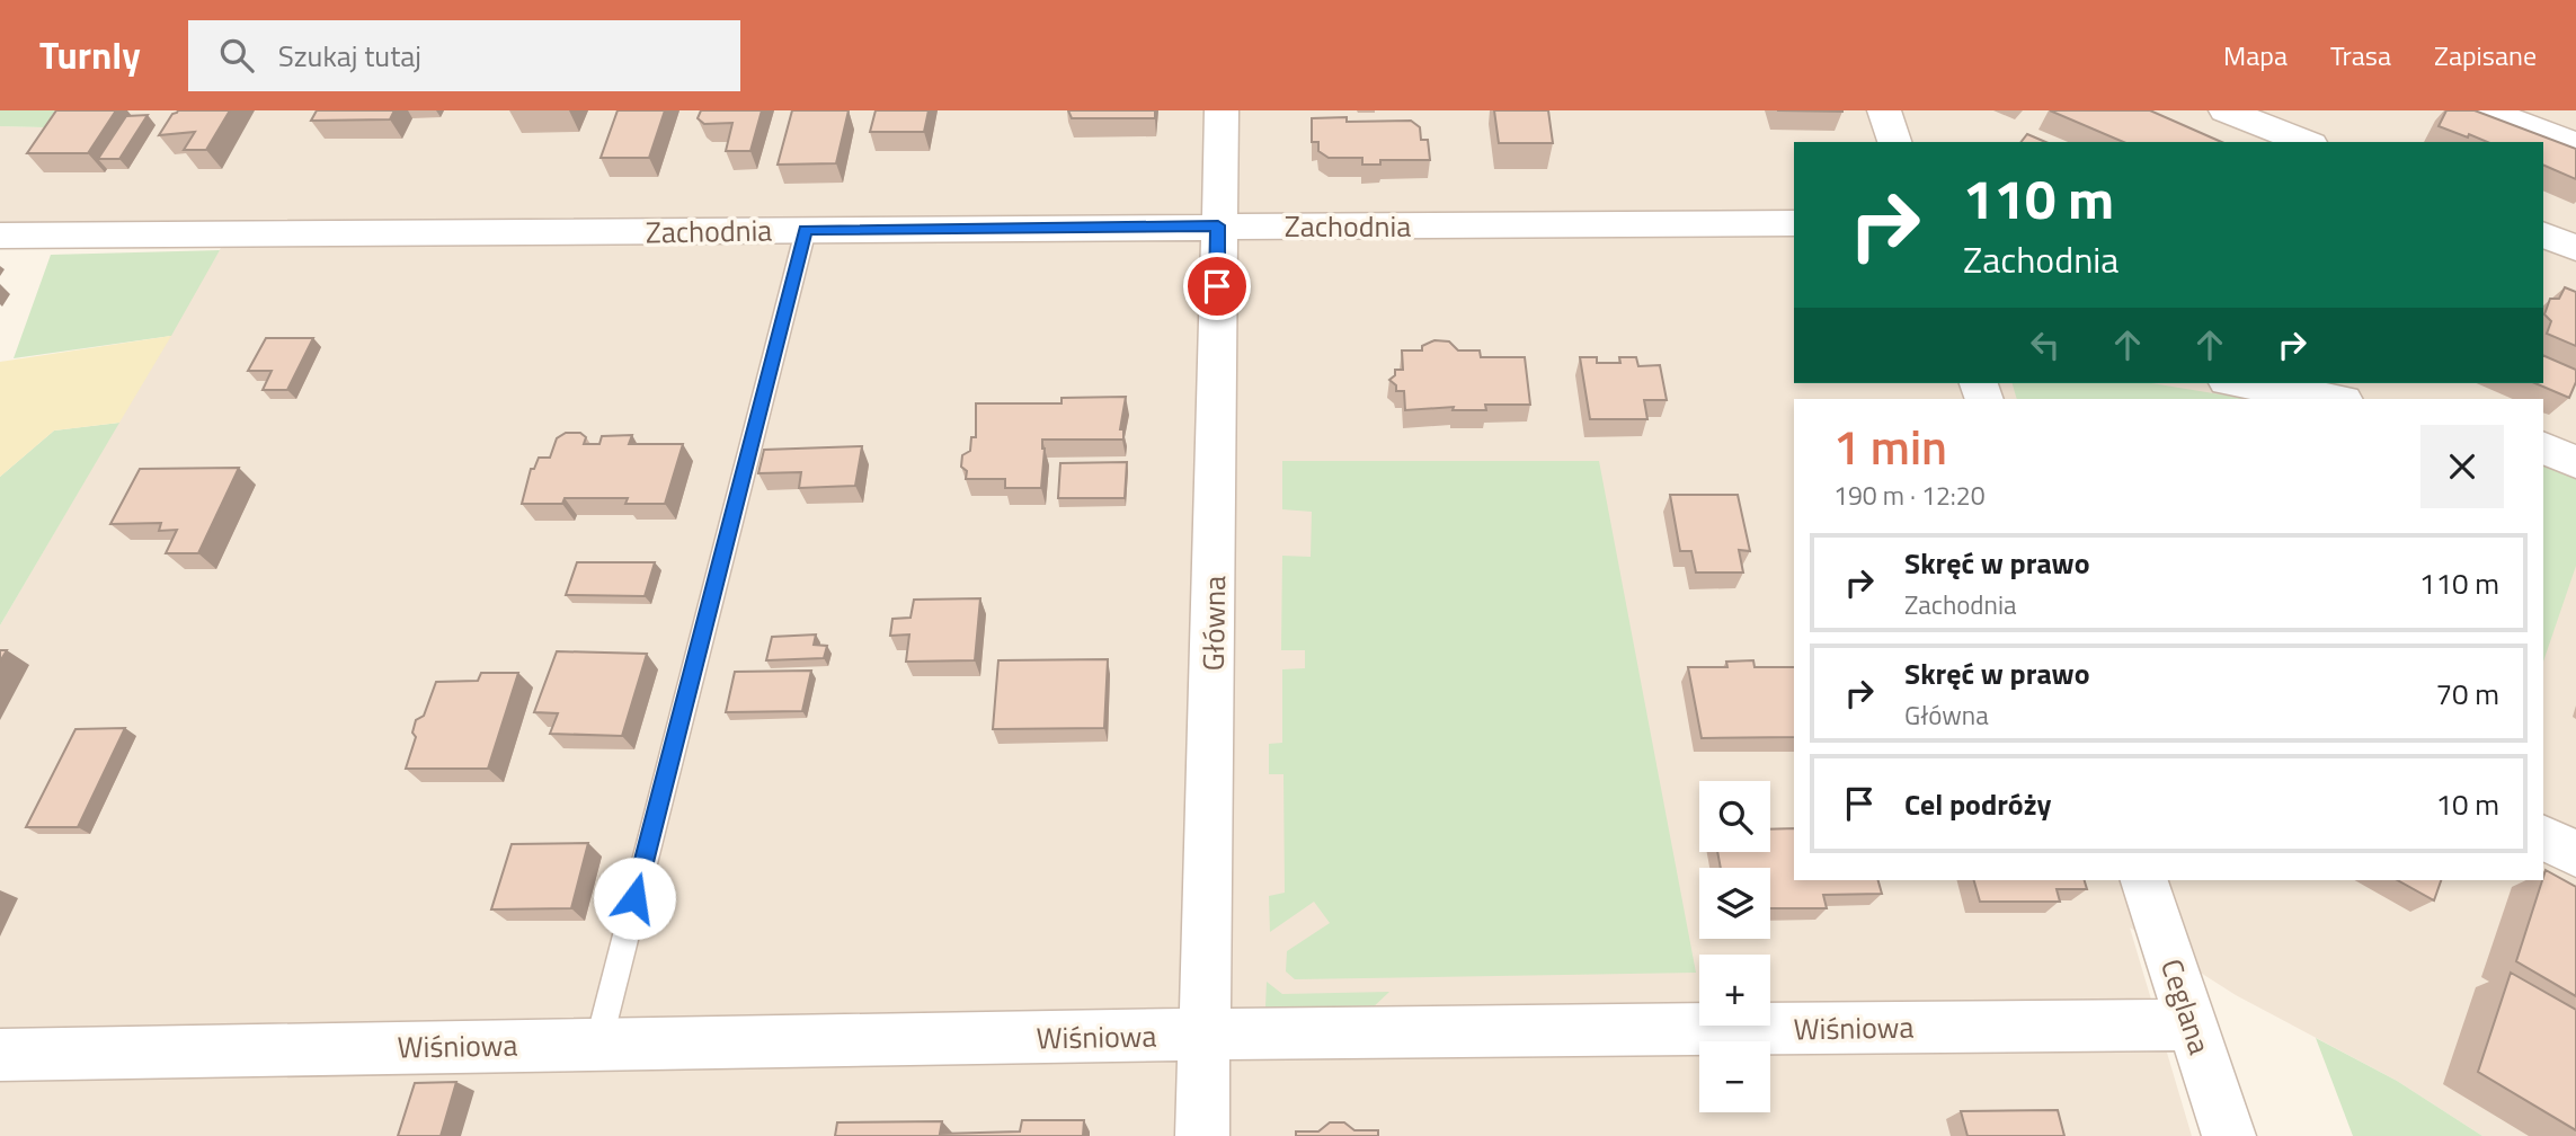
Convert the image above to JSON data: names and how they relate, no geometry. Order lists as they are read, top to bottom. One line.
{"streets":{"street":["Zachodnia","Główna","Ceglana","Wiśniowa"]},"crossings":[["Zachodnia","Główna"],["Główna","Wiśniowa"],["Ceglana","Wiśniowa"]],"page":{"header":"Turnly","search":"Szukaj tutaj","nav":["Mapa","Trasa","Zapisane"],"turn":["110 m","Zachodnia"],"heading":["1 min","190 m · 12:20"],"list":[{"name":"Skręć w prawo","note":"Zachodnia","value":"110 m"},{"name":"Skręć w prawo","note":"Główna","value":"70 m"},{"name":"Cel podróży","value":"10 m"}],"map_buttons":["+","−"]}}
